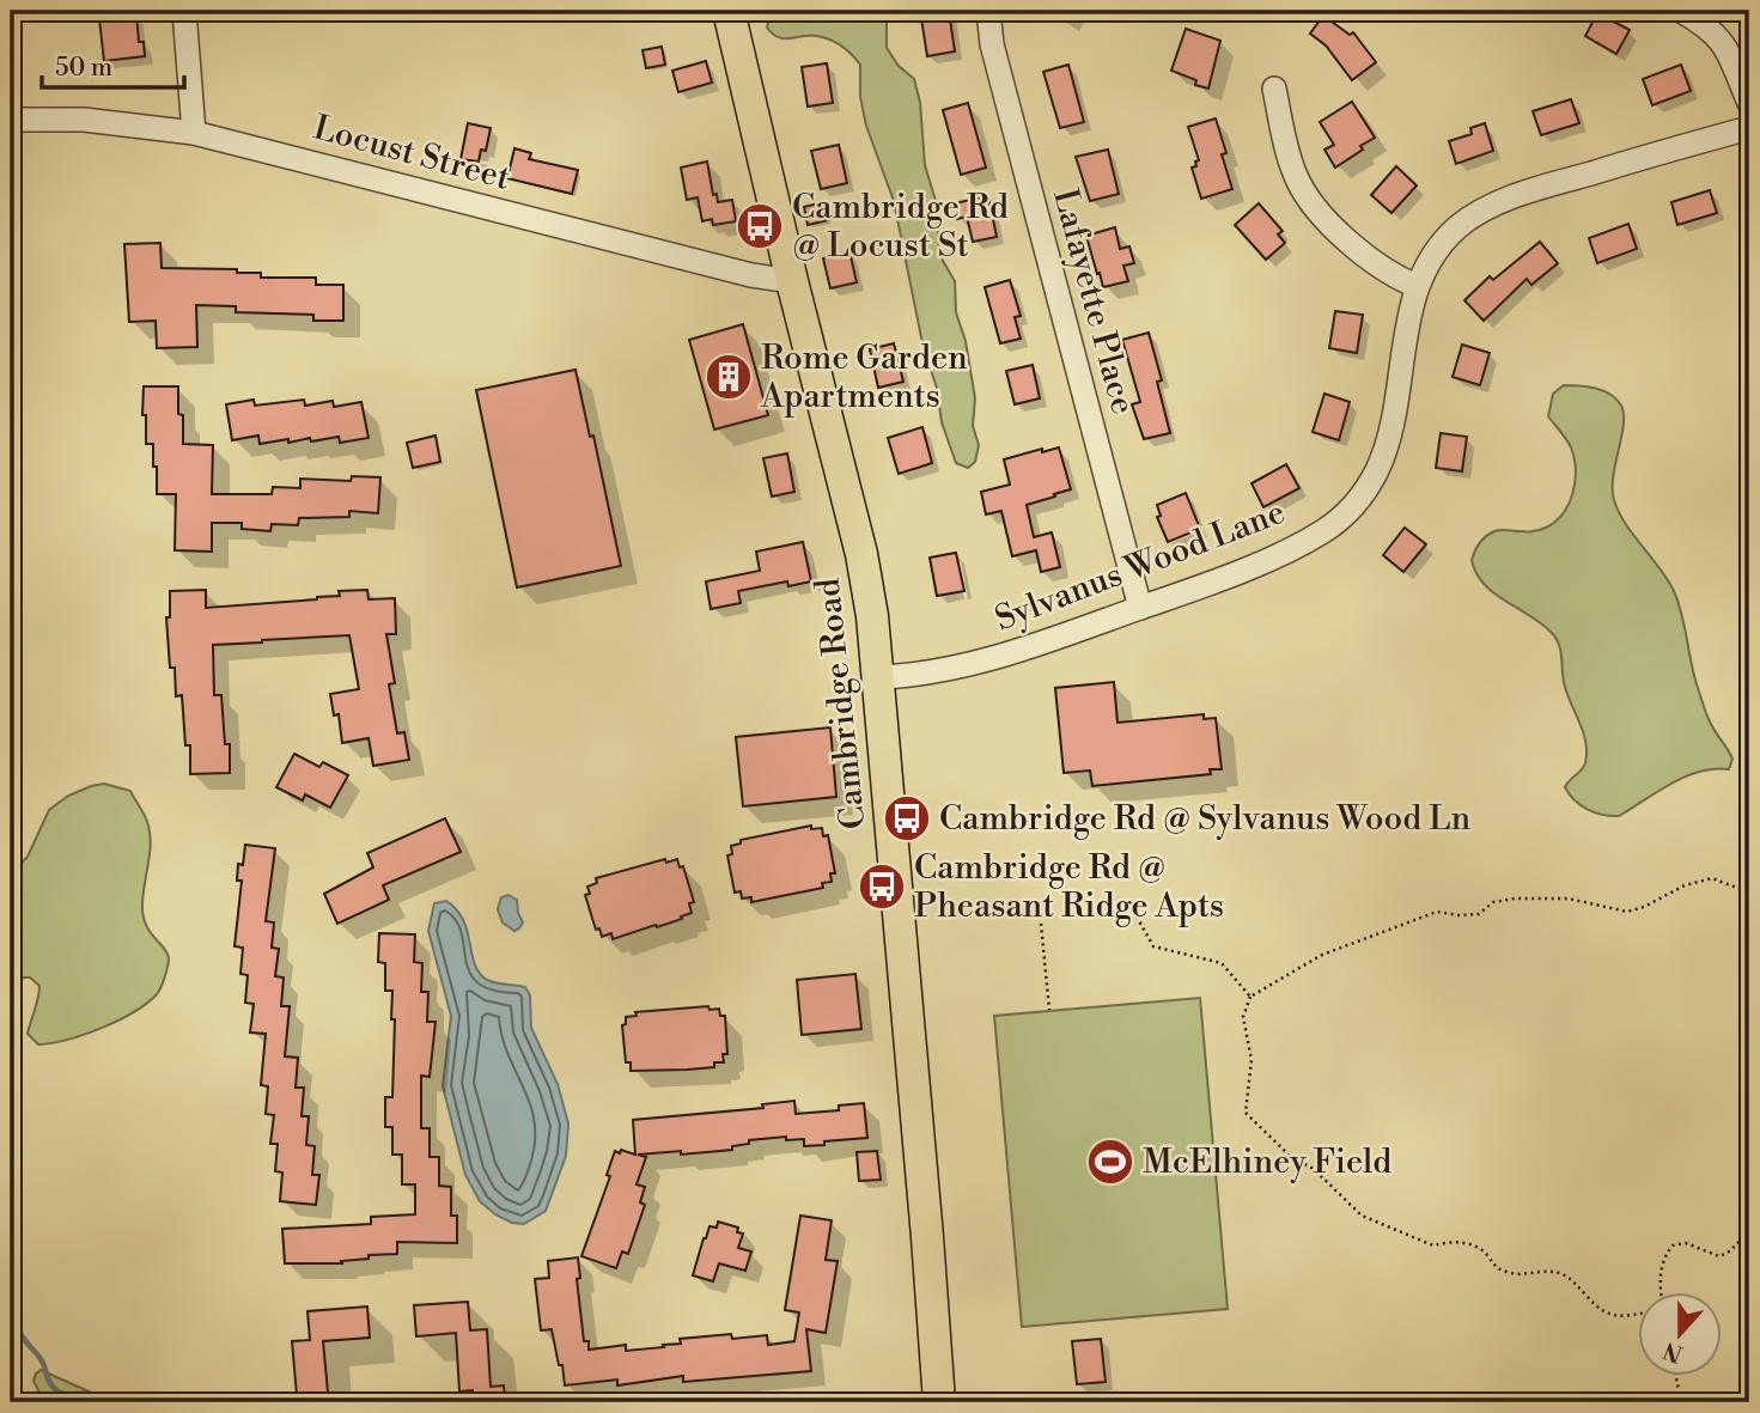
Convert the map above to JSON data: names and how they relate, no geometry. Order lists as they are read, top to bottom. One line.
{"streets":{"highway":["Cambridge Road"],"street":["Locust Street","Lafayette Place","Sylvanus Wood Lane"]},"crossings":[["Locust Street","Cambridge Road"],["Lafayette Place","Sylvanus Wood Lane"],["Sylvanus Wood Lane","Cambridge Road"]],"places":{"bus stop":["Cambridge Rd @ Locust St","Cambridge Rd @ Sylvanus Wood Ln","Cambridge Rd @ Pheasant Ridge Apts"],"building":["Rome Garden Apartments"],"sports":["McElhiney Field"]},"scale_bar":"50 m","north":"bottom"}
